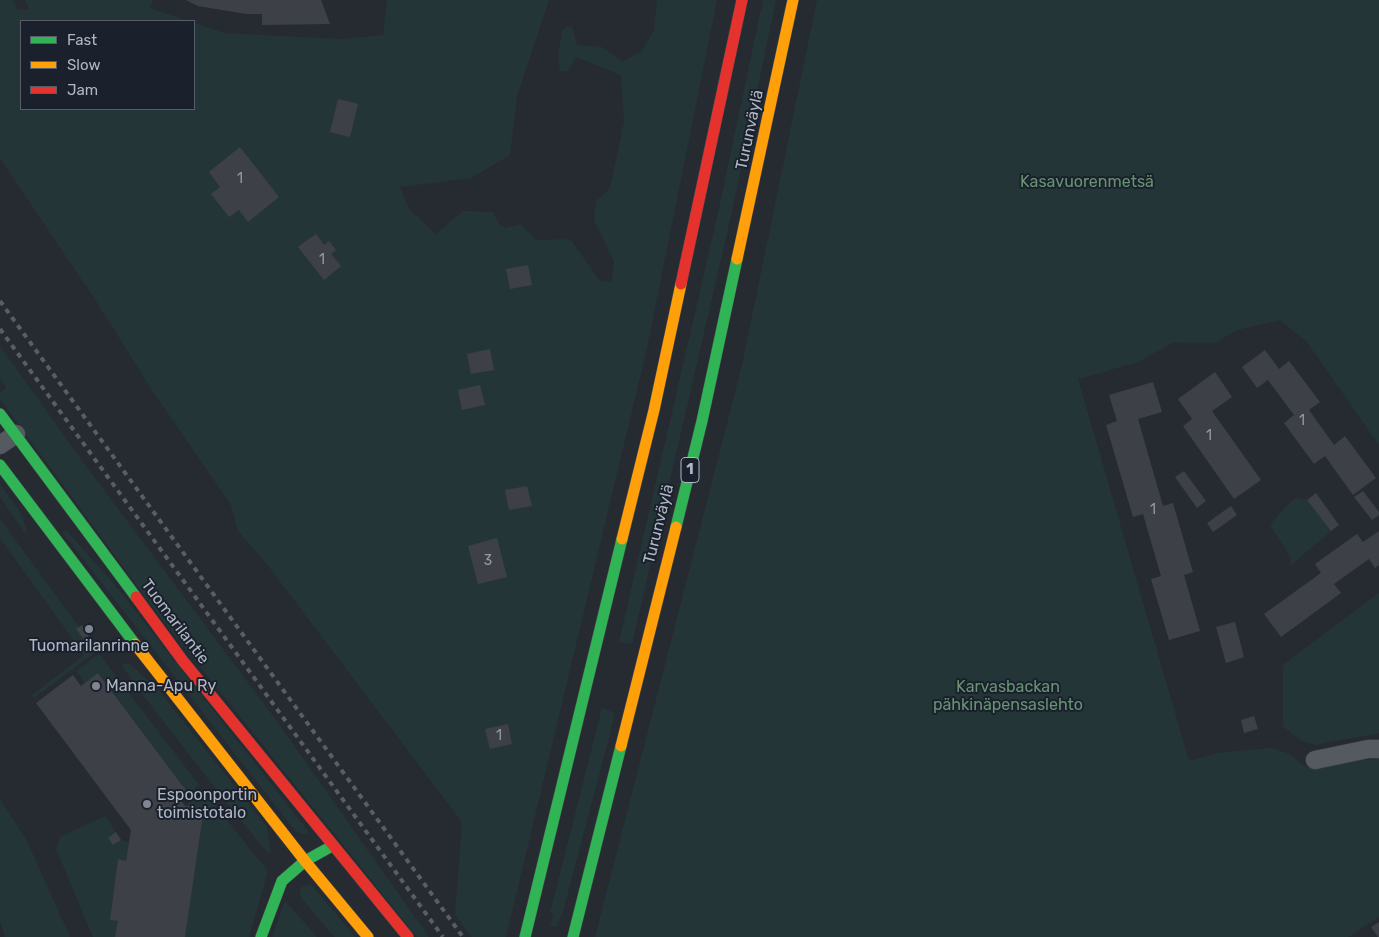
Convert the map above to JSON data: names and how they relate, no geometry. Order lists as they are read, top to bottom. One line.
{"streets":{"main road":["Turunväylä","1","Tuomarilantie"]},"parks":["Kasavuorenmetsä","Karvasbackan pähkinäpensaslehto"],"places":["Tuomarilanrinne","Manna-Apu Ry","Espoonportin toimistotalo"],"house_numbers":["1","1","1","1","1","3","1"],"legend":["Fast","Slow","Jam"]}
